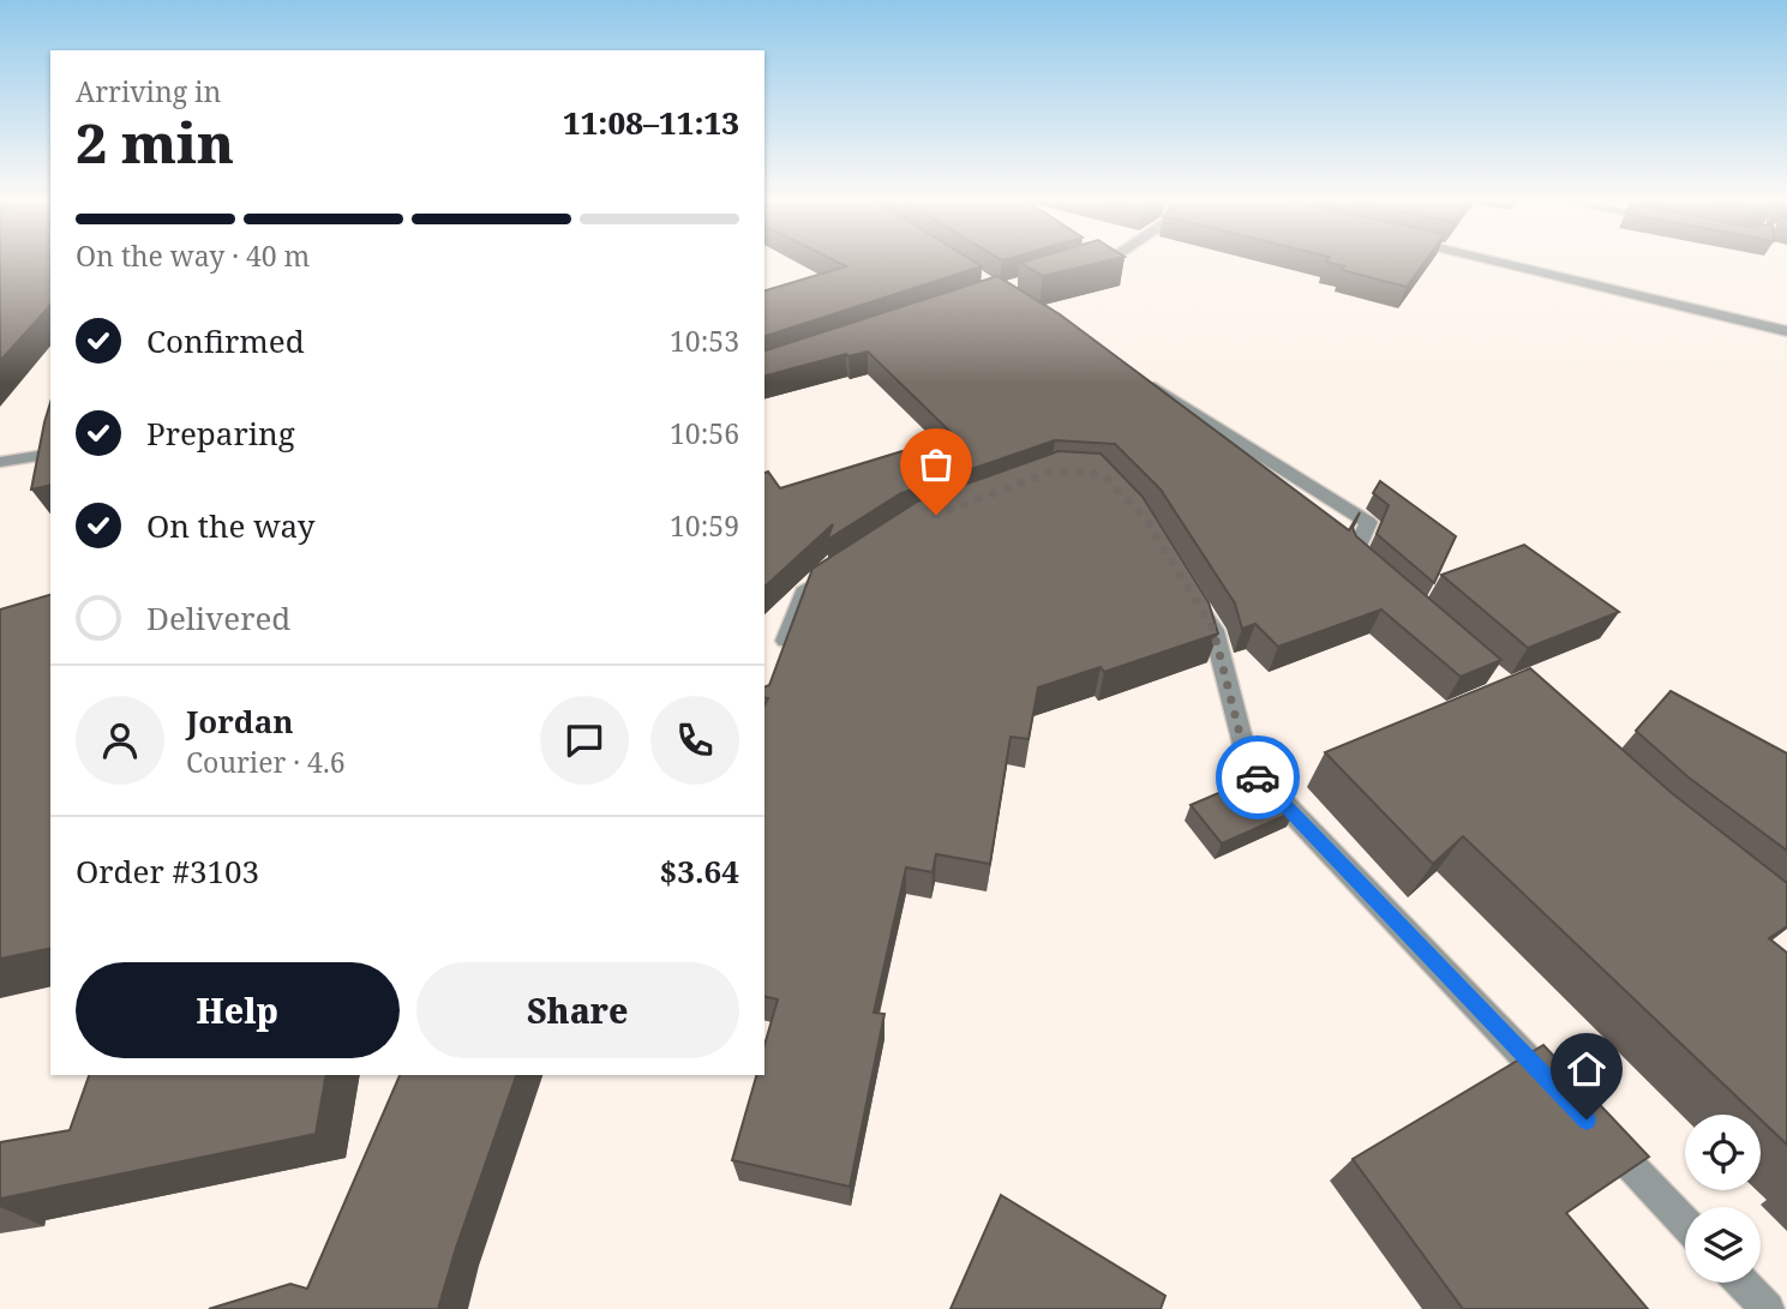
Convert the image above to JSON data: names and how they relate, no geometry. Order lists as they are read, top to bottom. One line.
{"page":{"heading":["2 min","Arriving in","11:08–11:13"],"panel":["Jordan","Courier · 4.6","Order #3103","$3.64"],"bar":"On the way · 40 m","list":[["Confirmed","10:53"],["Preparing","10:56"],["On the way","10:59"],"Delivered"],"buttons":["Help","Share"]}}
